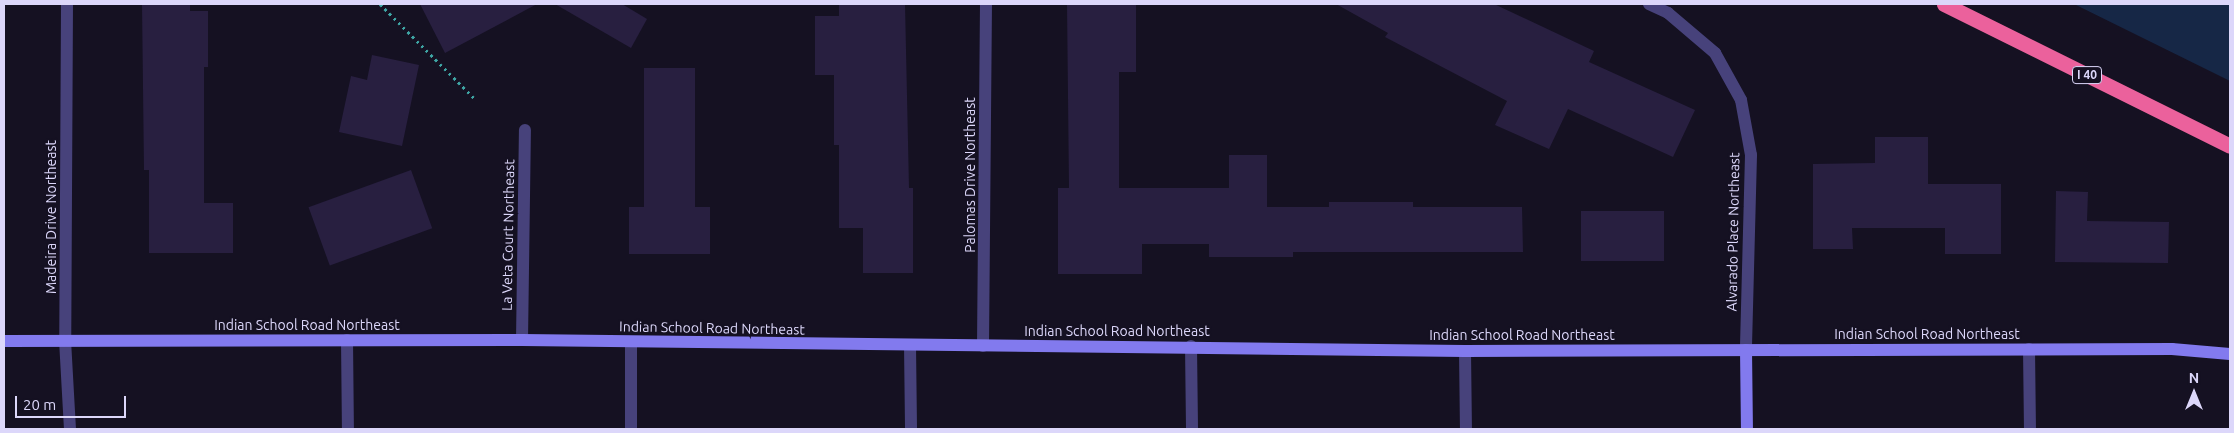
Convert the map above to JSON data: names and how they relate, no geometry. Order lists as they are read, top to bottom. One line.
{"streets":{"highway":["I 40"],"street":["Palomas Drive Northeast","Madeira Drive Northeast","Alvarado Place Northeast","La Veta Court Northeast","Indian School Road Northeast"]},"crossings":[["Palomas Drive Northeast","Indian School Road Northeast"],["Madeira Drive Northeast","Indian School Road Northeast"],["Alvarado Place Northeast","Indian School Road Northeast"],["La Veta Court Northeast","Indian School Road Northeast"]],"scale_bar":"20 m","north":"top"}
